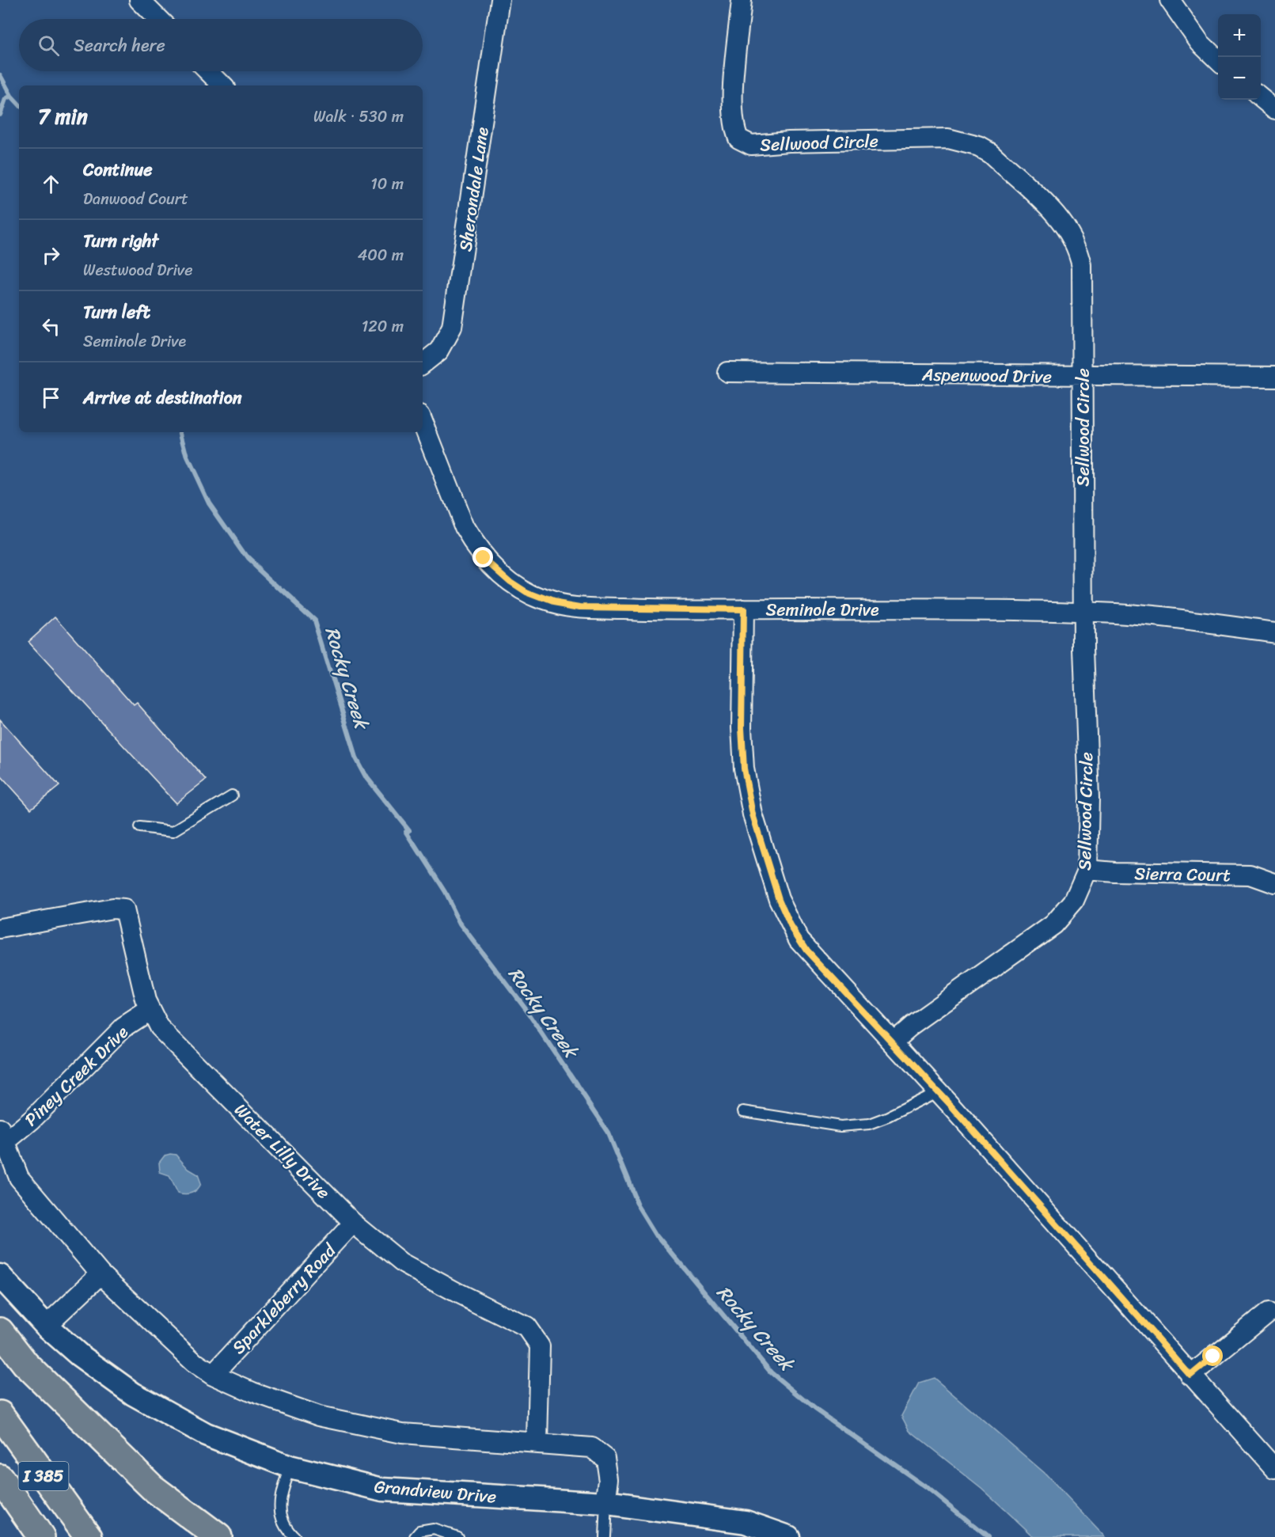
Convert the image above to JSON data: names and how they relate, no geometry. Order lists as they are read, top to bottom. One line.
{"streets":{"highway":["I 385"],"street":["Sellwood Circle","Sherondale Lane","Aspenwood Drive","Seminole Drive","Sierra Court","Piney Creek Drive","Water Lilly Drive","Sparkleberry Road","Grandview Drive"]},"crossings":[["Sellwood Circle","Aspenwood Drive"],["Sellwood Circle","Seminole Drive"],["Sellwood Circle","Sierra Court"],["Piney Creek Drive","Water Lilly Drive"],["Water Lilly Drive","Sparkleberry Road"]],"water":["Rocky Creek"],"page":{"map_buttons":["+","−"],"search":"Search here","heading":["7 min","Walk · 530 m"],"list":[["Continue","Danwood Court","10 m"],["Turn right","Westwood Drive","400 m"],["Turn left","Seminole Drive","120 m"],"Arrive at destination"]}}
